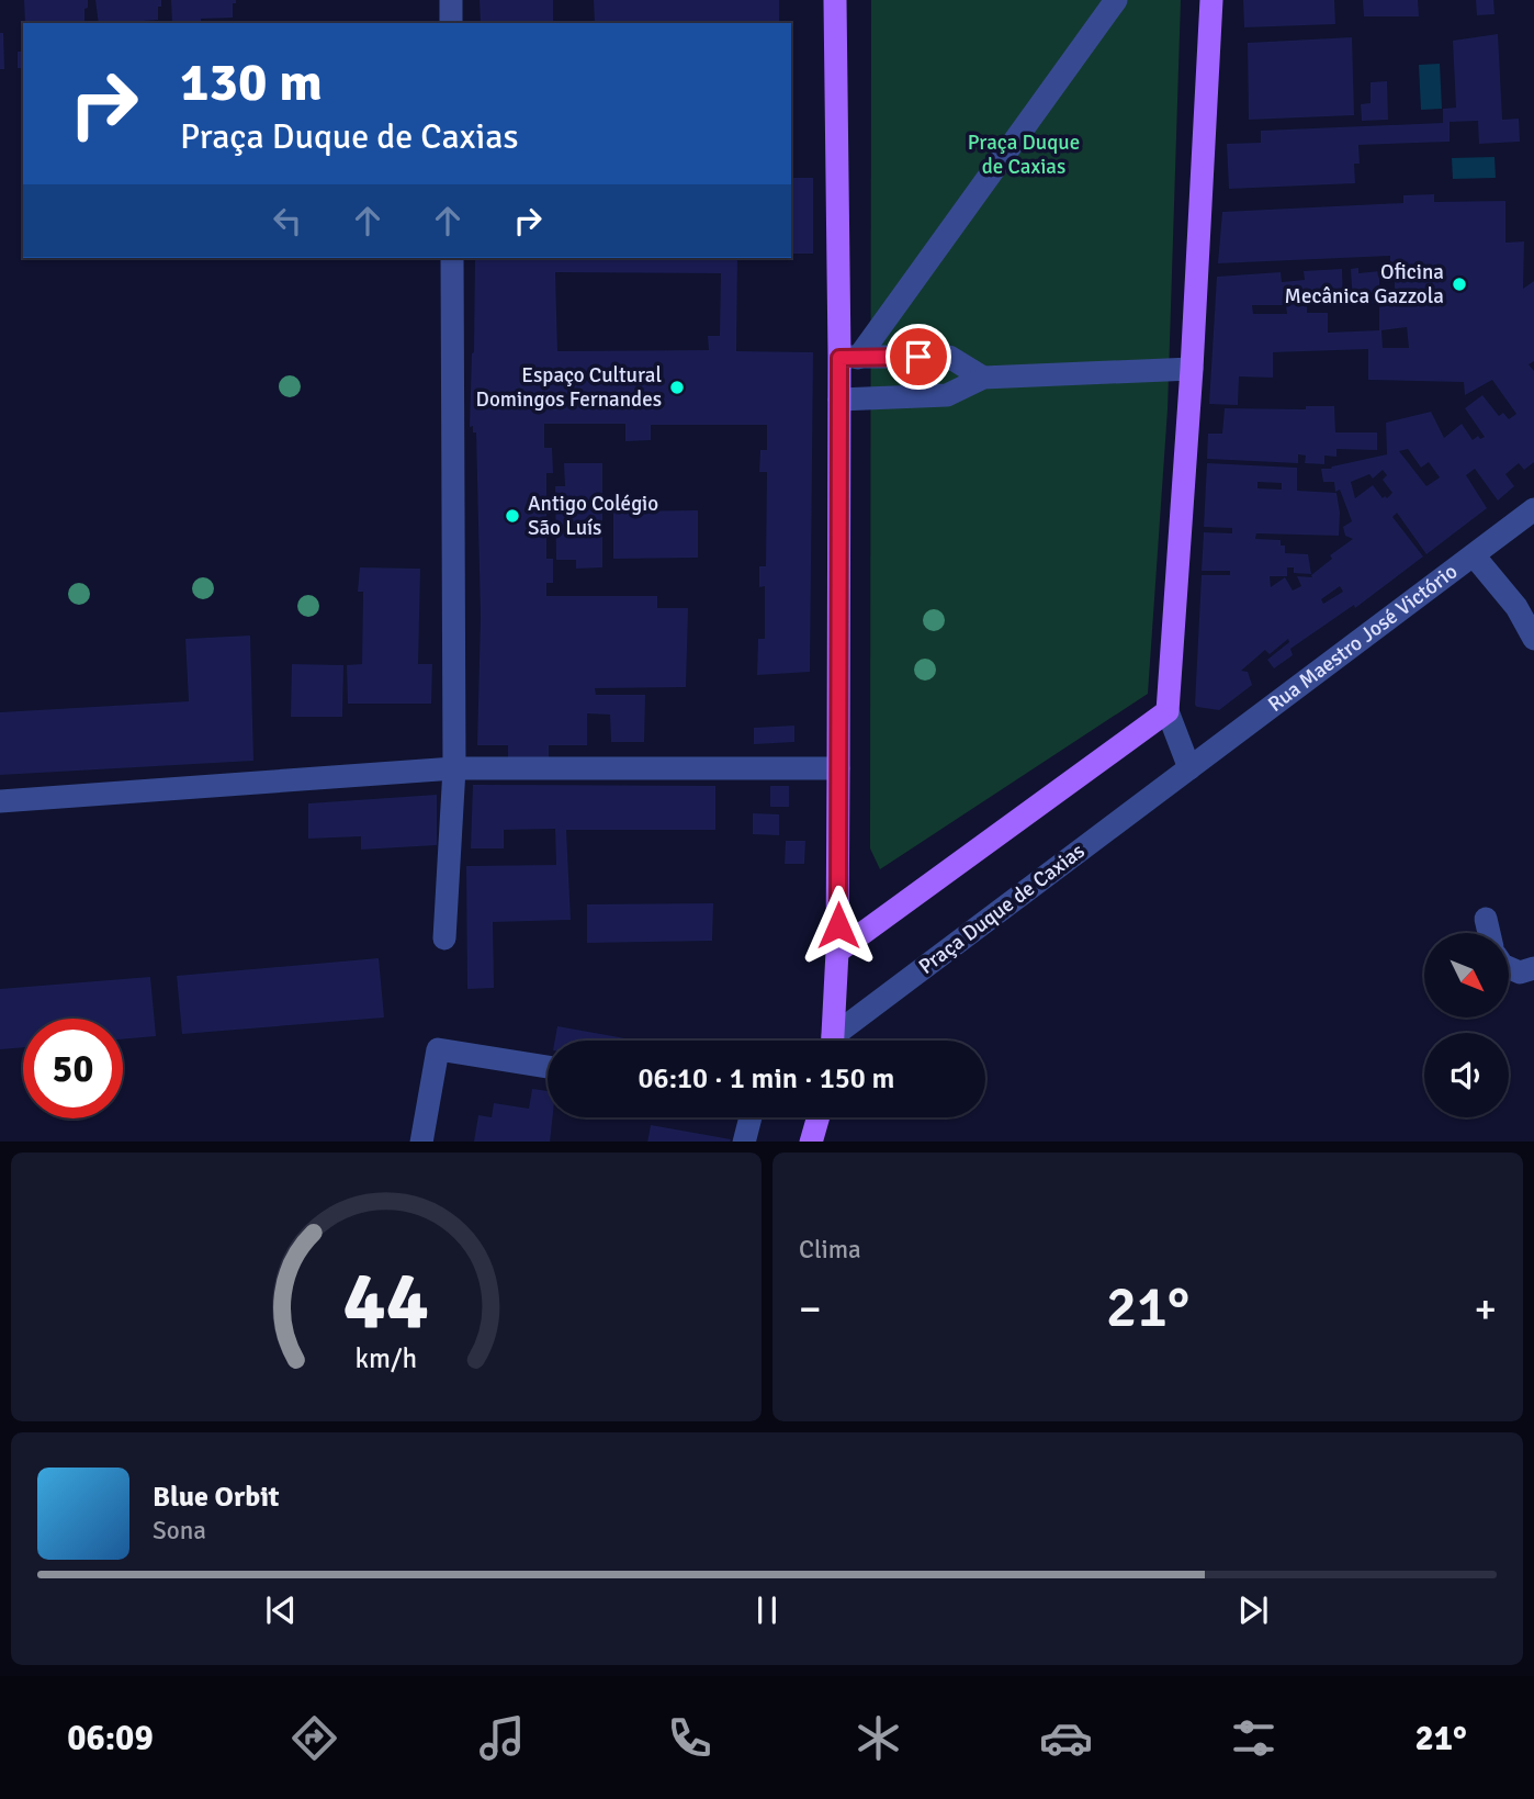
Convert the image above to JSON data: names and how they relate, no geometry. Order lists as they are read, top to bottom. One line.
{"streets":{"main road":["Praça Duque de Caxias"],"street":["Rua Maestro José Victório"]},"crossings":[["Rua Maestro José Victório","Praça Duque de Caxias"]],"parks":["Praça Duque de Caxias"],"places":["Oficina Mecânica Gazzola","Espaço Cultural Domingos Fernandes","Antigo Colégio São Luís"],"north":"bottom right","page":{"turn":["130 m","Praça Duque de Caxias"],"limit":"50","trip":"06:10 · 1 min · 150 m","tile":"Clima","heat":["−","21°","+"],"song":["Blue Orbit","Sona"],"tabs":["06:09","21°"],"gauge":["44","km/h"]}}
